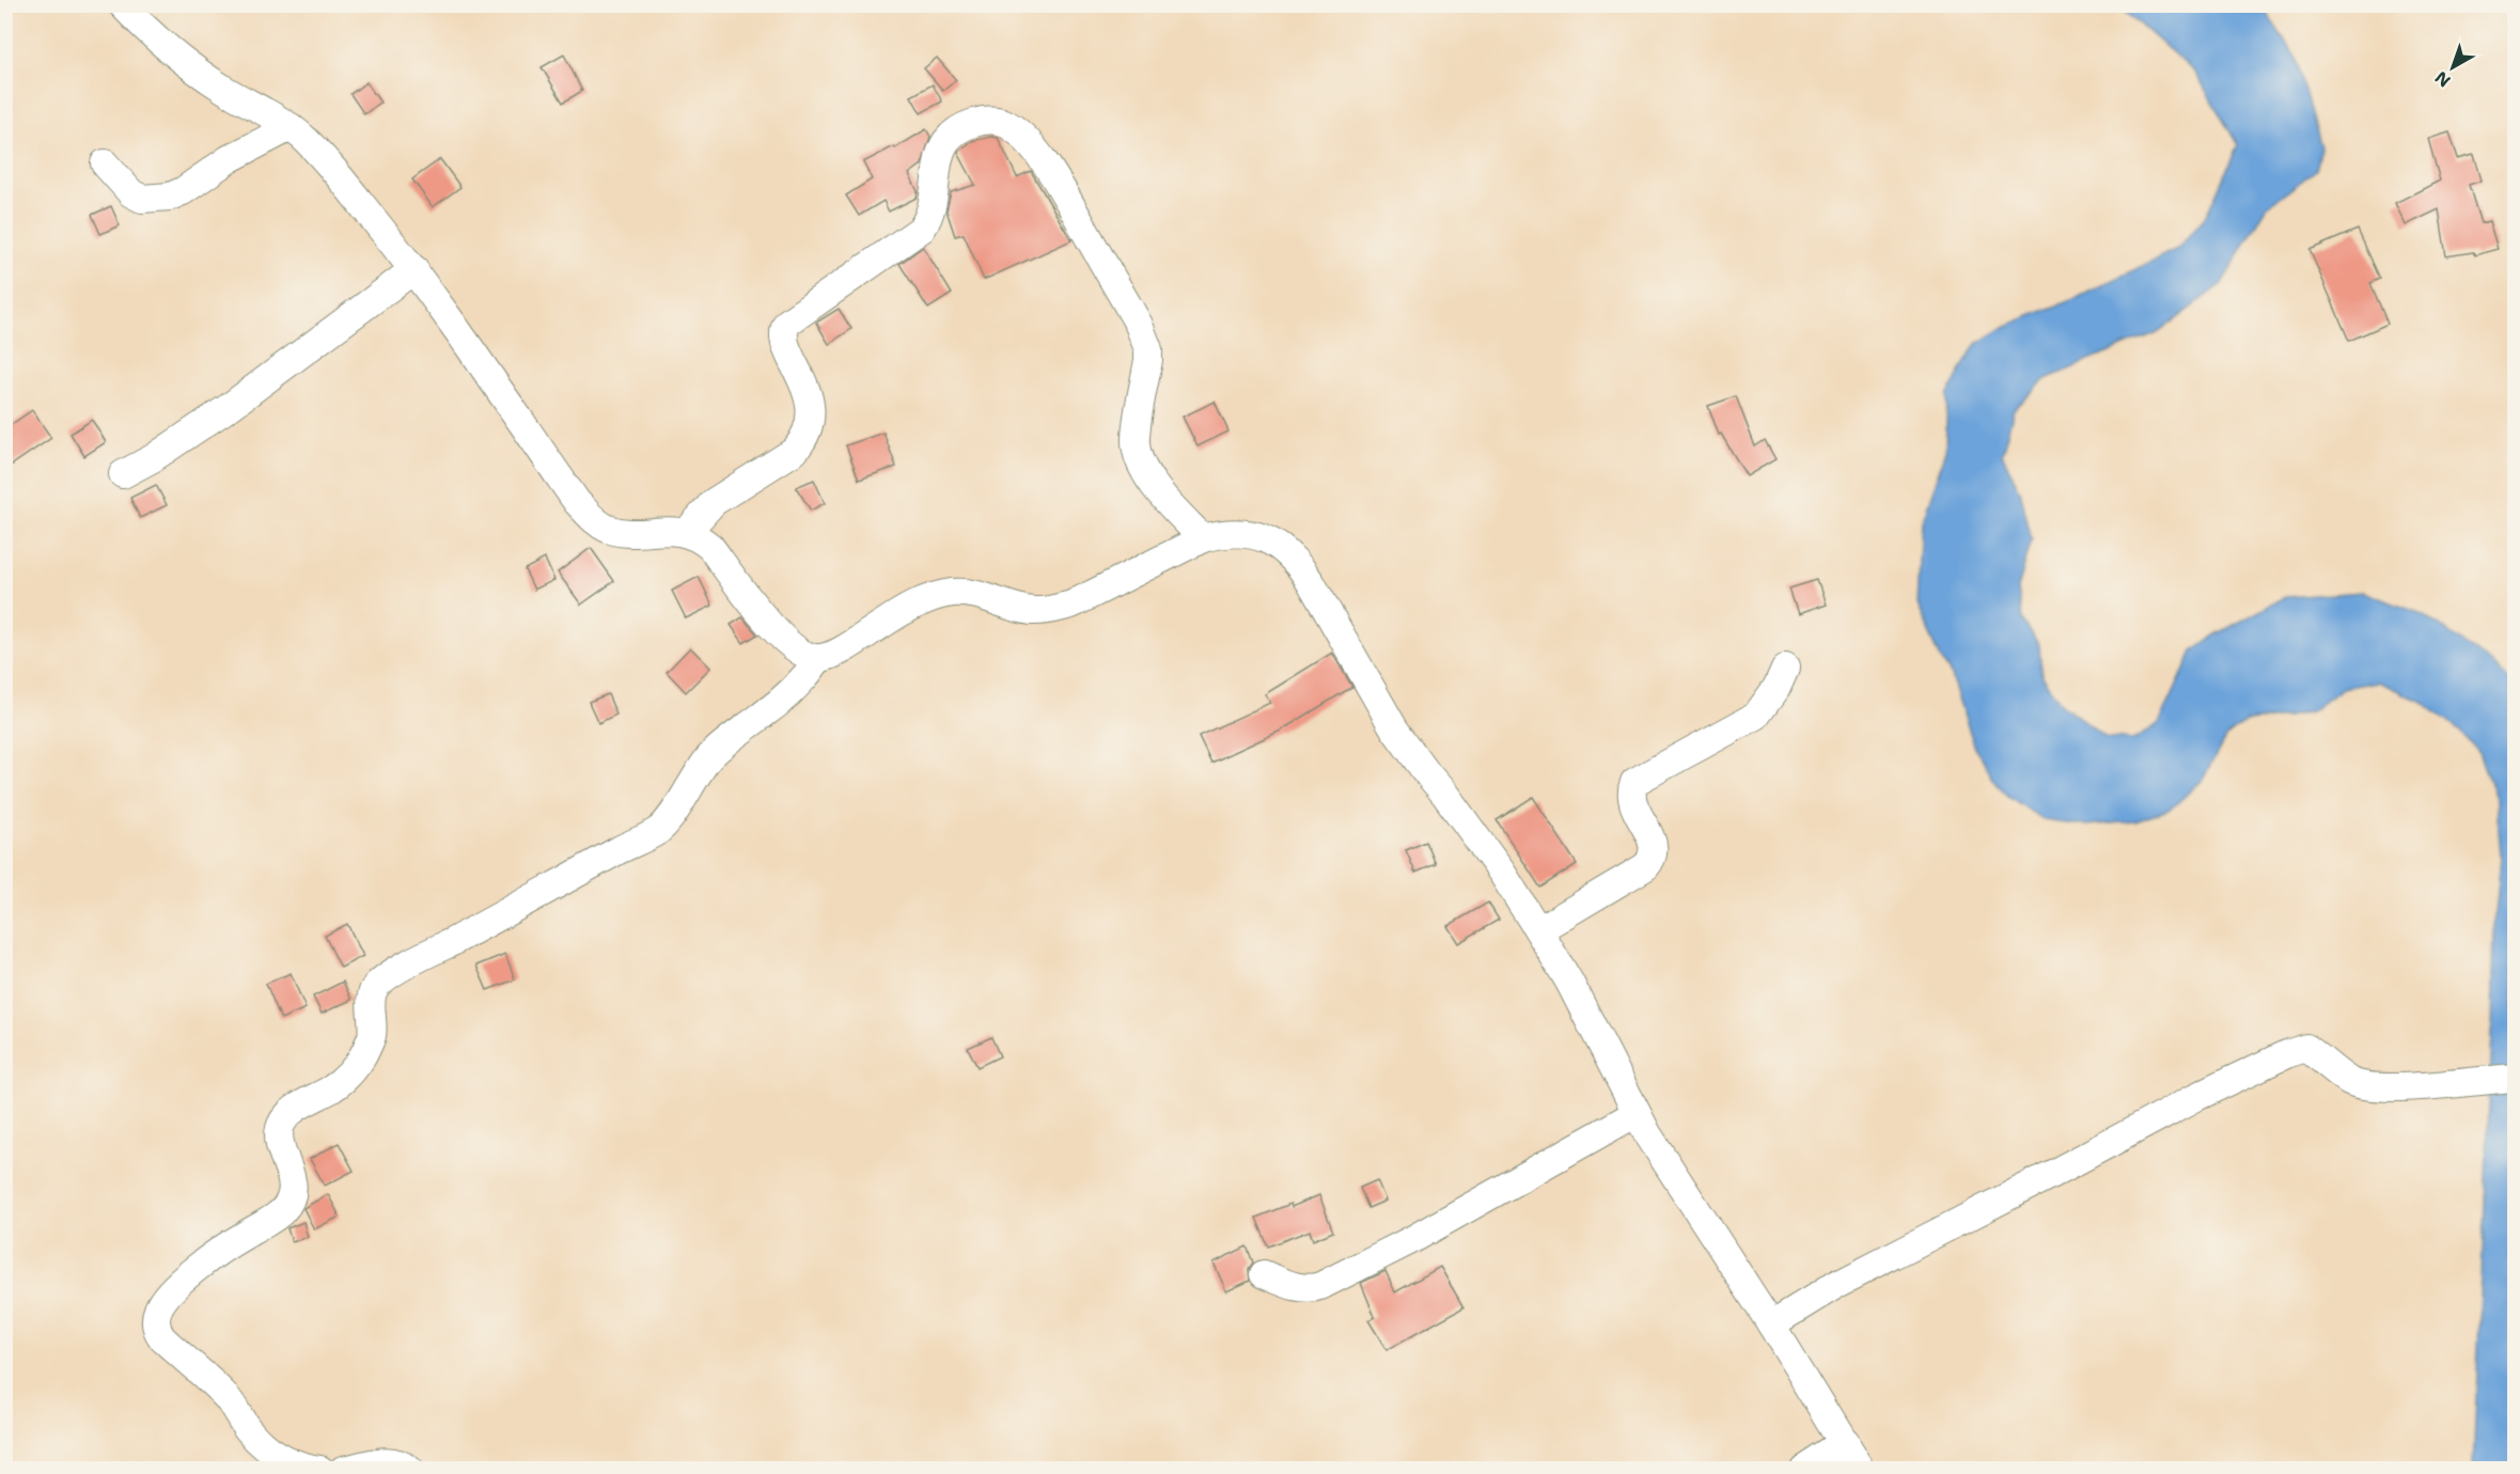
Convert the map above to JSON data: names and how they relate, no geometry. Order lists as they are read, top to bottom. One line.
{"north":"bottom left"}
